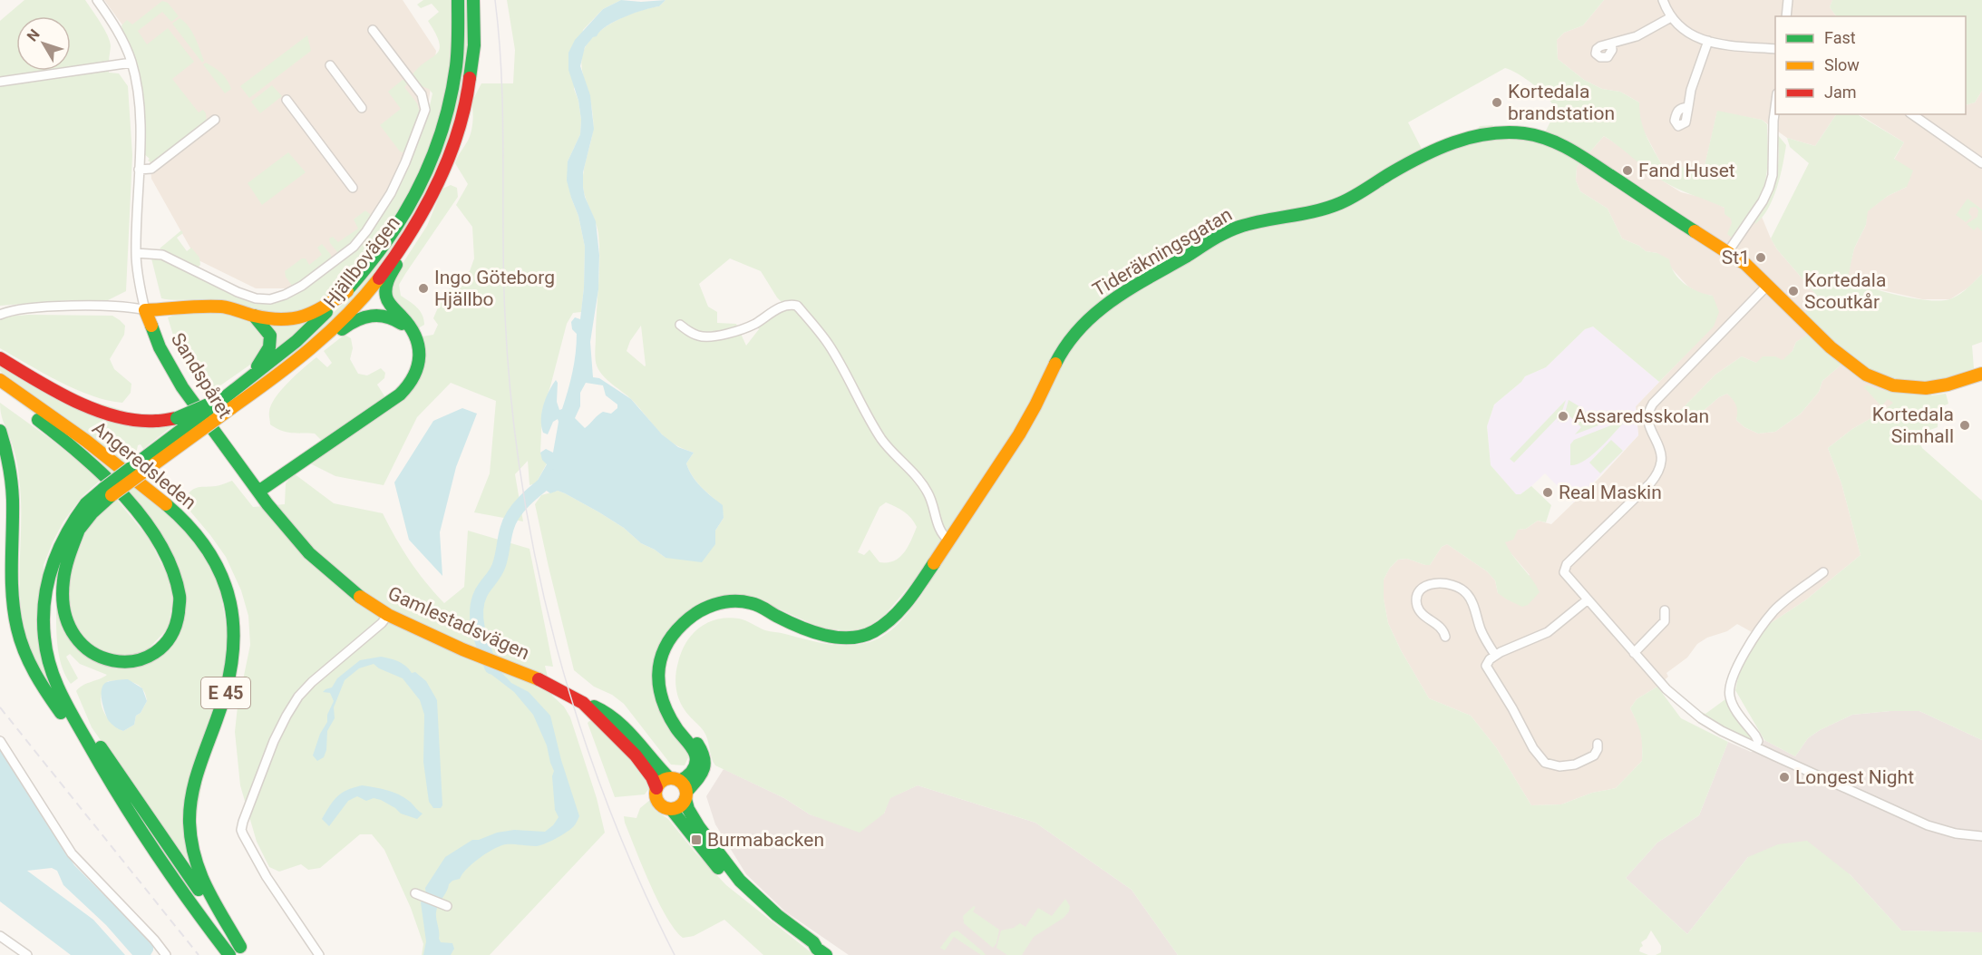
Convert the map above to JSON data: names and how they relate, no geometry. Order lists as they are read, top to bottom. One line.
{"streets":{"main road":["Tideräkningsgatan","Hjällbovägen","Sandspåret","Angeredsleden","Gamlestadsvägen","E 45"]},"crossings":[["Tideräkningsgatan","Gamlestadsvägen"],["Sandspåret","Gamlestadsvägen"]],"places":{"other":["Kortedala brandstation","Fand Huset","St1","Ingo Göteborg Hjällbo","Kortedala Scoutkår","Assaredsskolan","Kortedala Simhall","Real Maskin","Longest Night"],"transit":["Burmabacken"]},"legend":["Fast","Slow","Jam"],"north":"top left"}
